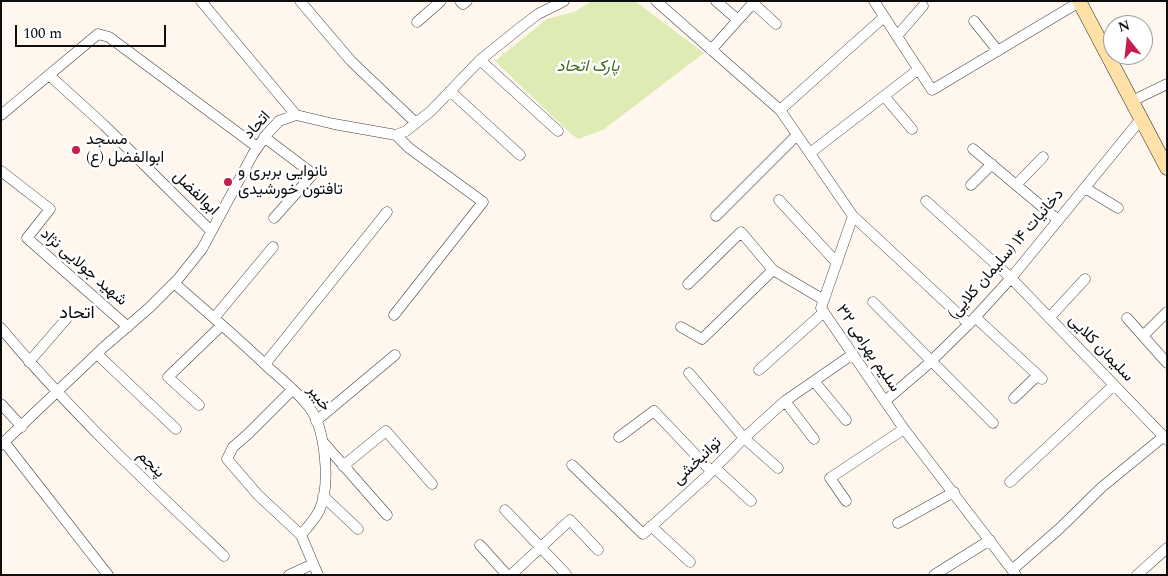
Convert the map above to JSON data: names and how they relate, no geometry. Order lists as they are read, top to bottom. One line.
{"streets":{"street":["اتحاد","ابوالفضل","دخانیات ۱۴ (سلیمان کلایی)","شهید جولایی نژاد","سلیم بهرامی ۳۲","سلیمان کلایی","خیبر","توانبخشی","پنجم"]},"crossings":[["اتحاد","ابوالفضل"],["اتحاد","شهید جولایی نژاد"],["اتحاد","خیبر"],["اتحاد","پنجم"],["دخانیات ۱۴ (سلیمان کلایی)","سلیم بهرامی ۳۲"],["دخانیات ۱۴ (سلیمان کلایی)","سلیمان کلایی"],["سلیم بهرامی ۳۲","توانبخشی"]],"districts":["اتحاد"],"parks":["پارک اتحاد"],"places":["مسجد ابوالفضل (ع)","نانوایی بربری و تافتون خورشیدی"],"scale_bar":"100 m","north":"top"}
